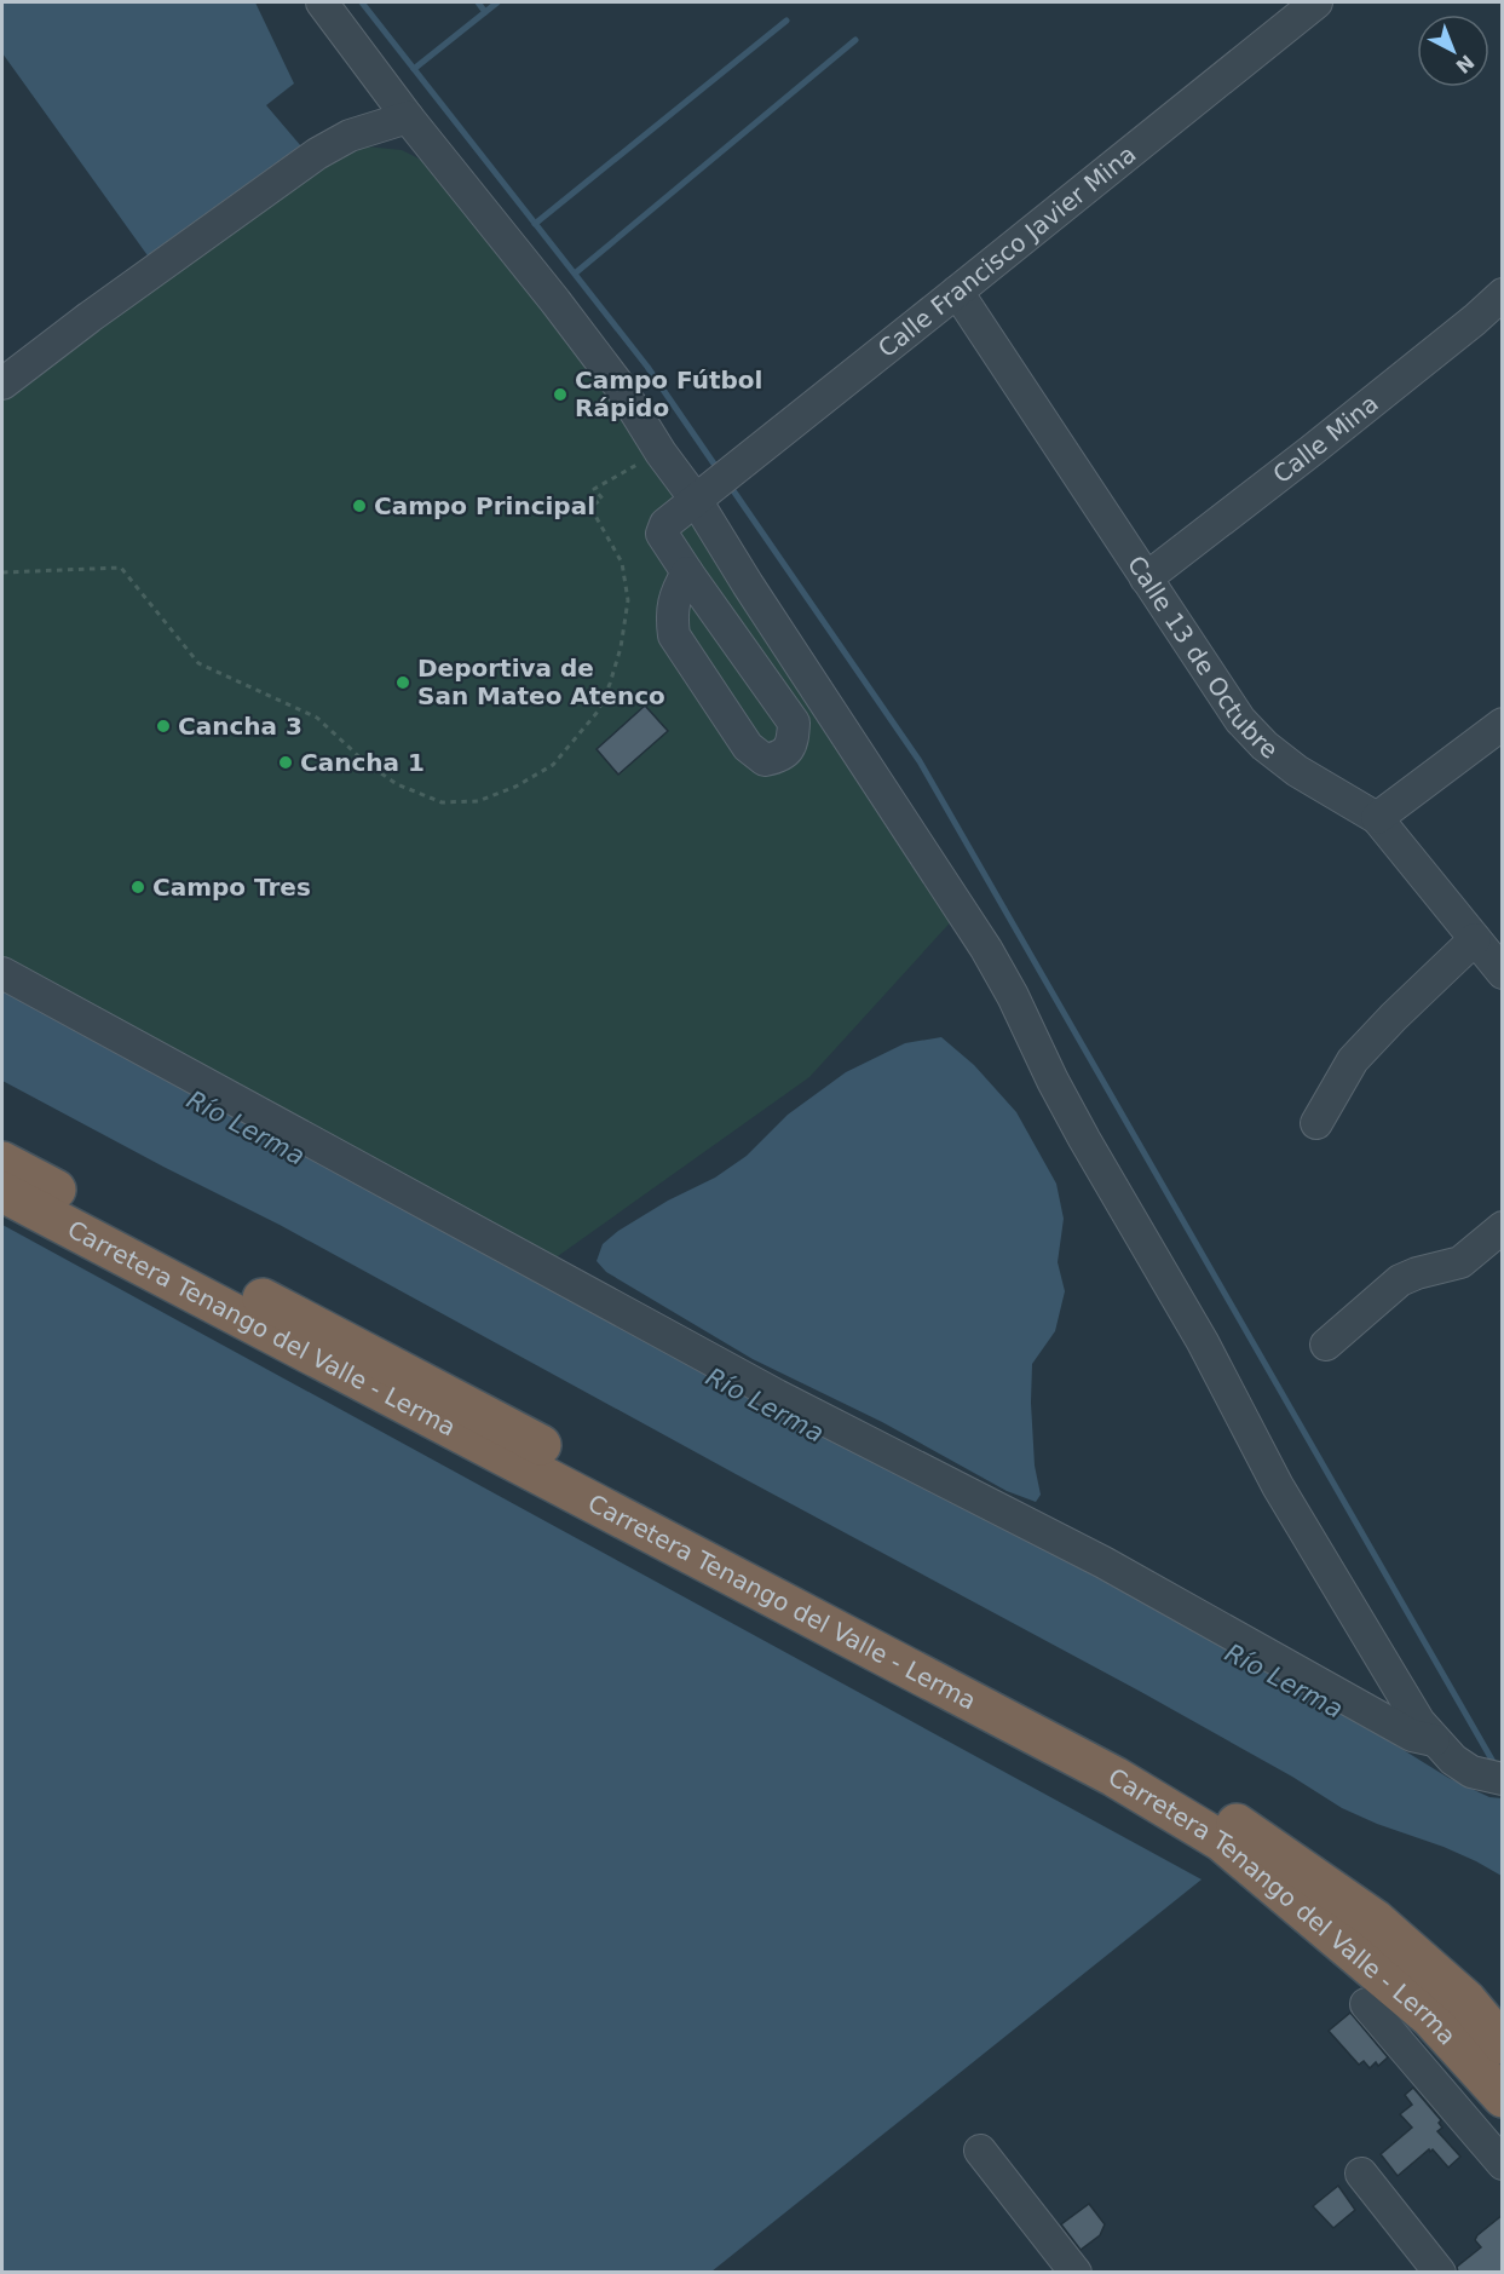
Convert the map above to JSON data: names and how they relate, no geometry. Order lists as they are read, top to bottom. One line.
{"streets":{"highway":["Carretera Tenango del Valle - Lerma"],"street":["Calle Francisco Javier Mina","Calle Mina","Calle 13 de Octubre"]},"crossings":[["Calle Francisco Javier Mina","Calle 13 de Octubre"],["Calle Mina","Calle 13 de Octubre"]],"water":["Río Lerma"],"places":["Campo Fútbol Rápido","Campo Principal","Deportiva de San Mateo Atenco","Cancha 3","Cancha 1","Campo Tres"],"north":"bottom right"}
